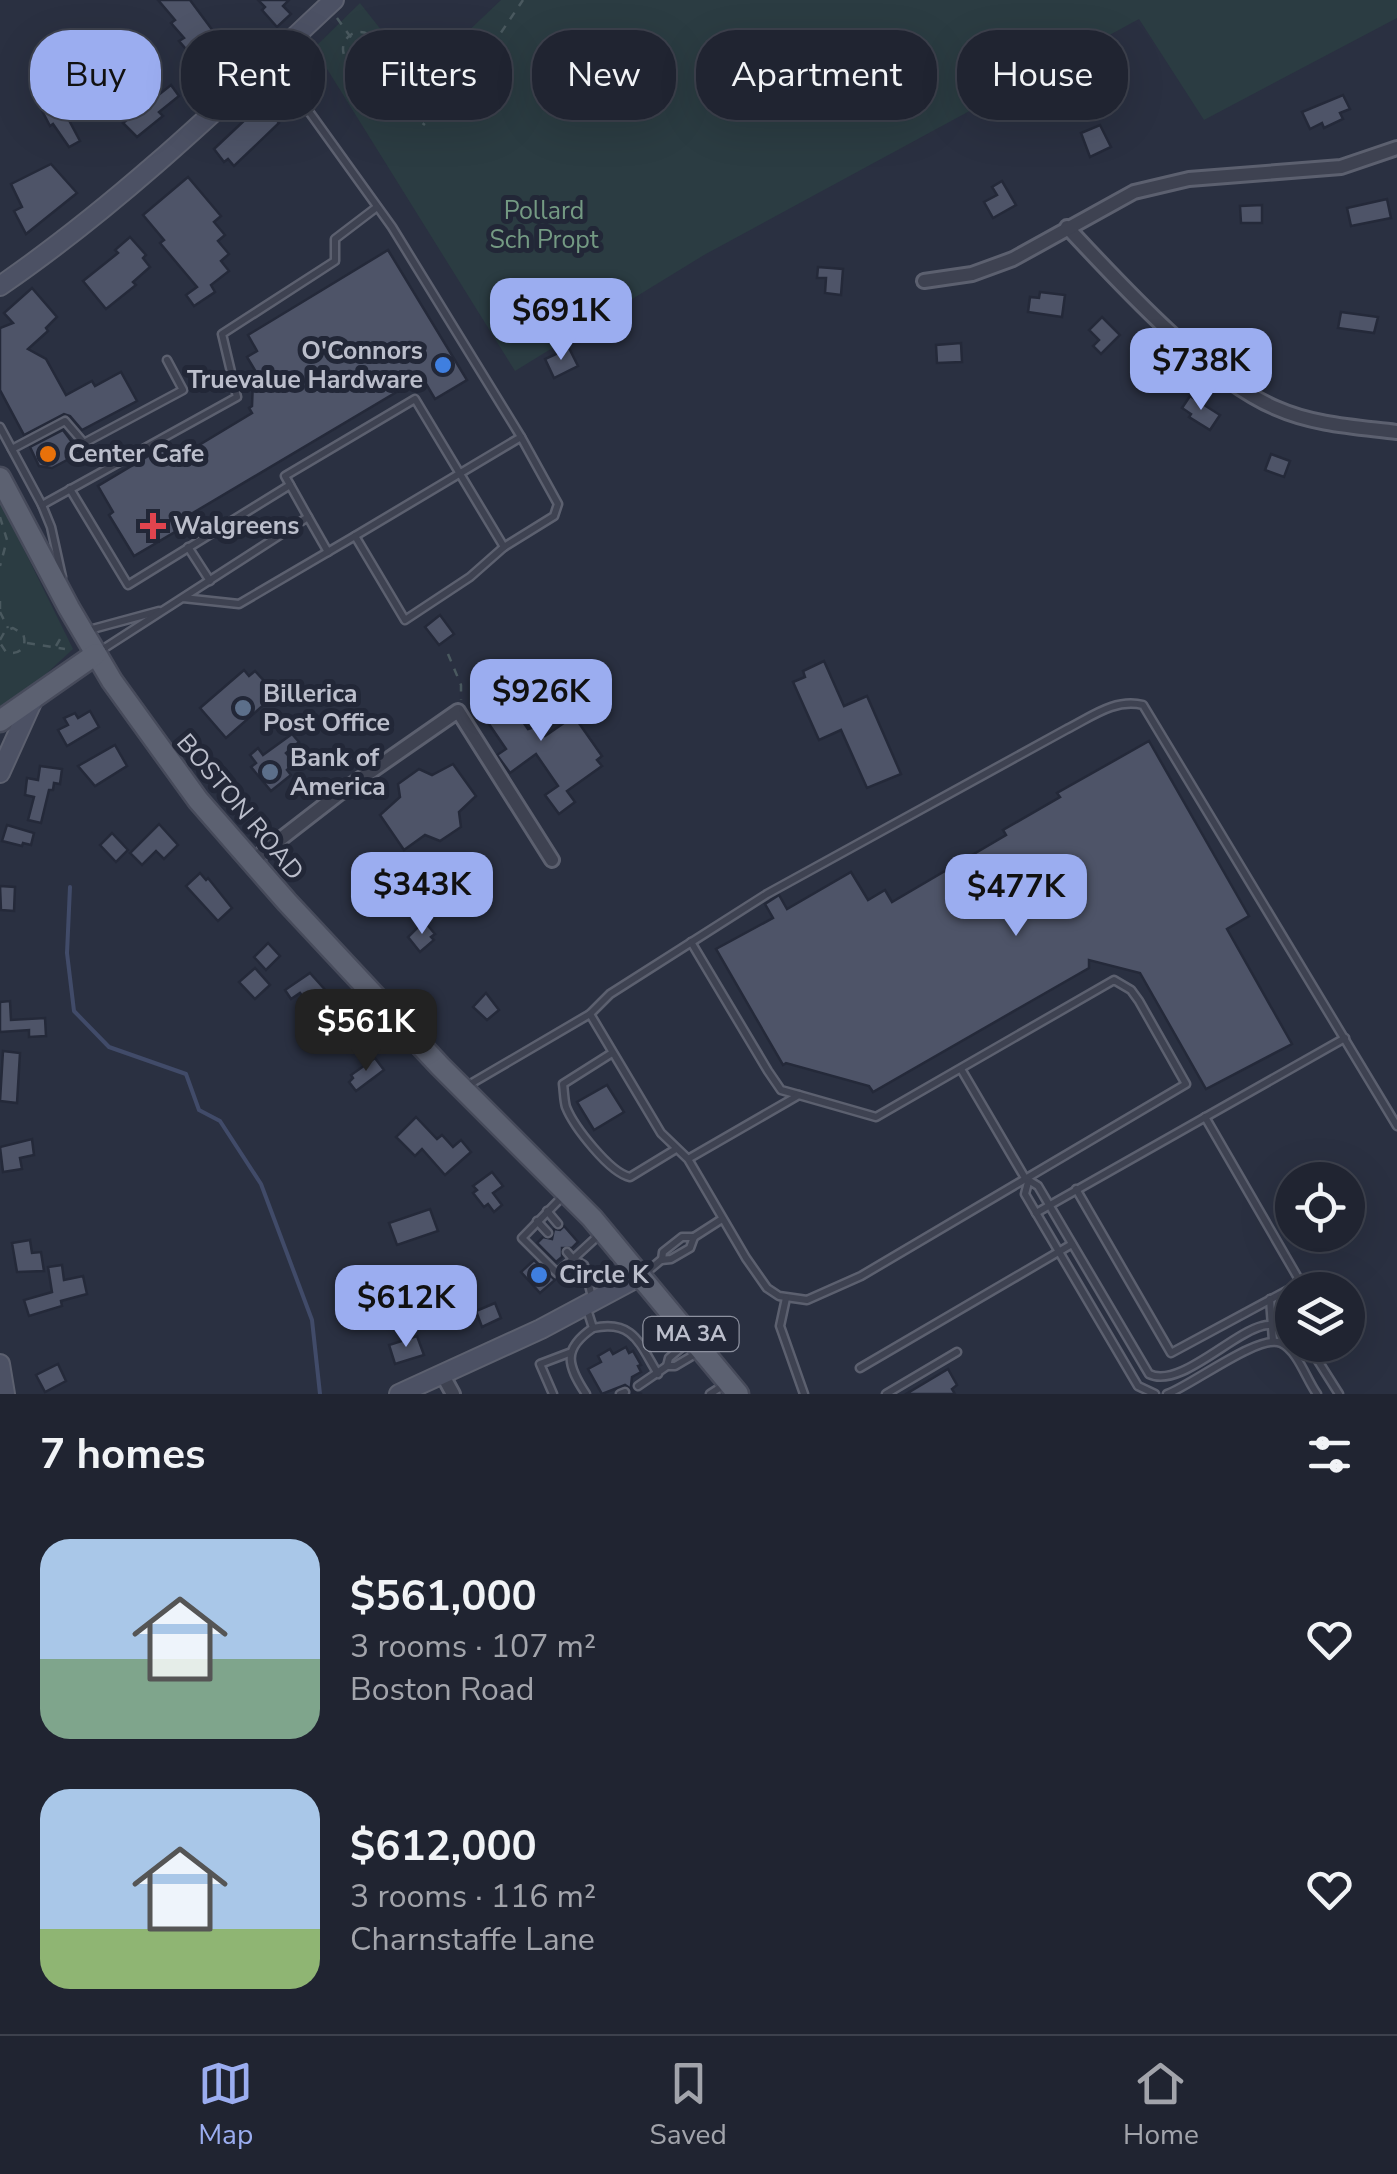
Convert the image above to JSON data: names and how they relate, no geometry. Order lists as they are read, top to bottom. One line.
{"streets":{"main road":["BOSTON ROAD","MA 3A"]},"parks":["Pollard Sch Propt"],"places":{"other":["O'Connors Truevalue Hardware","Center Cafe","Billerica Post Office","Bank of America","Circle K"],"health":["Walgreens"]},"page":{"chip":["Buy","Rent","Filters","New","Apartment","House"],"price":["$691K","$738K","$926K","$343K","$477K","$561K","$612K"],"heading":"7 homes","list":[{"name":"$561,000","note":"3 rooms · 107 m² · Boston Road"},{"name":"$612,000","note":"3 rooms · 116 m² · Charnstaffe Lane"}],"tabs":["Map","Saved","Home"]}}
